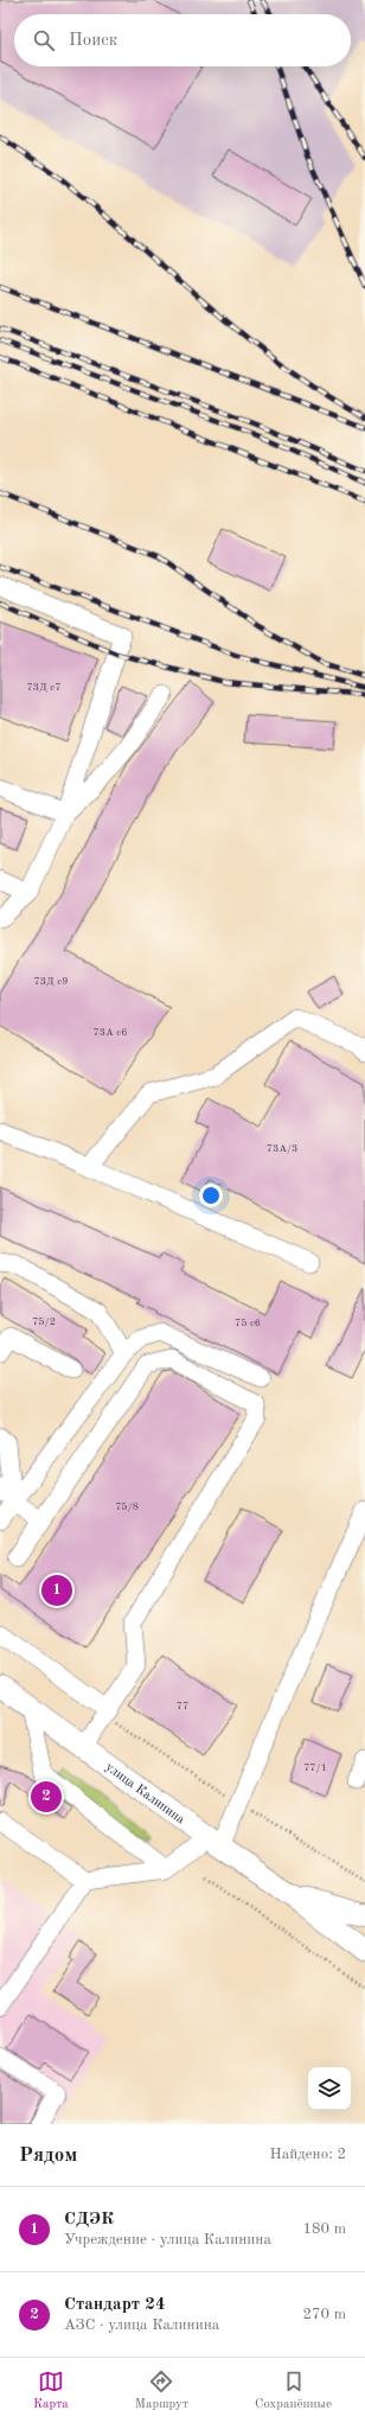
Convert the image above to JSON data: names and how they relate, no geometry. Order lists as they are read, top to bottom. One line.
{"streets":{"main road":["улица Калинина"]},"house_numbers":["73Д с7","73Д с9","73А с6","73А/3","75/2","75 с6","75/8","77","77/1"],"page":{"search":"Поиск","pins":["1","2"],"heading":["Рядом","Найдено: 2"],"list":[{"mark":"1","name":"СДЭК","note":"Учреждение · улица Калинина","value":"180 m"},{"mark":"2","name":"Стандарт 24","note":"АЗС · улица Калинина","value":"270 m"}],"nav":["Карта","Маршрут","Сохранённые"]}}
